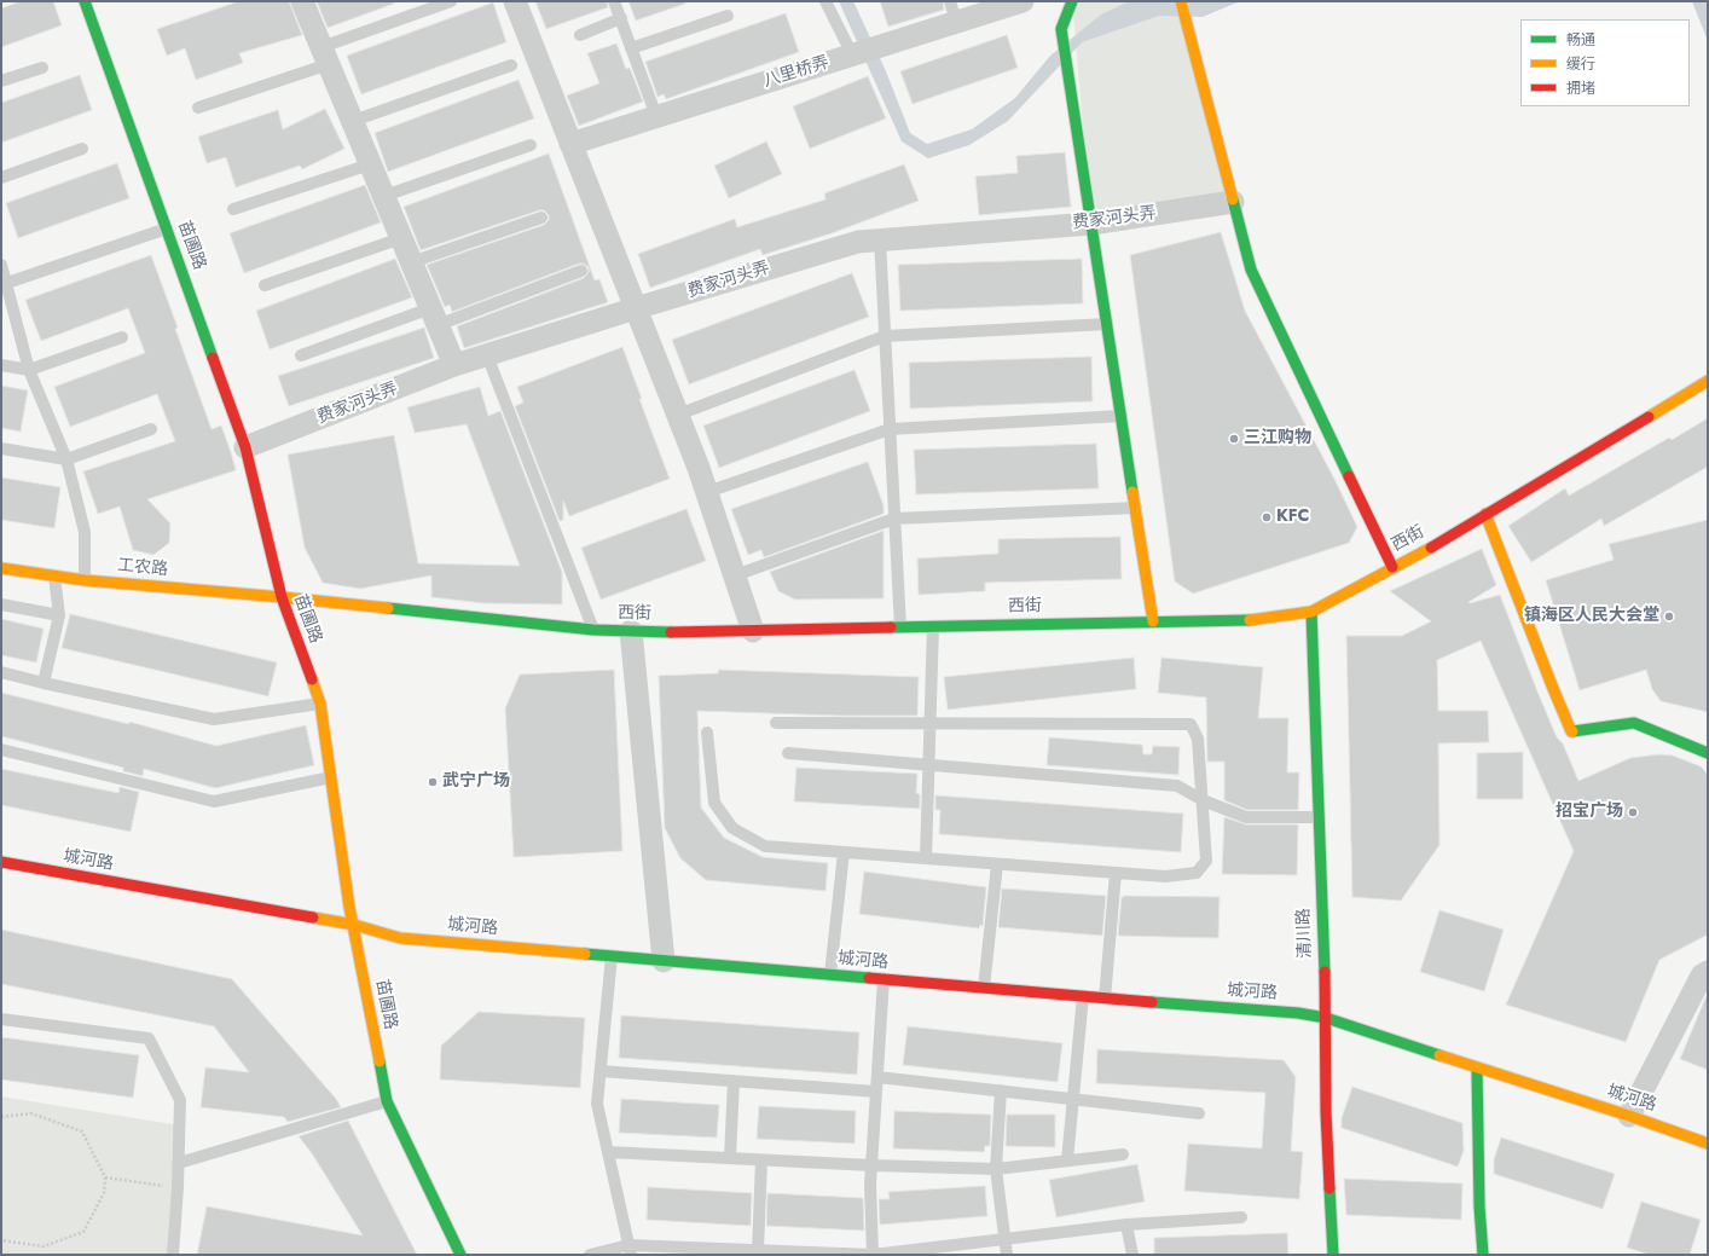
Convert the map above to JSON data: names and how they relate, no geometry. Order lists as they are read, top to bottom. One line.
{"streets":{"street":["八里桥弄","费家河头弄","苗圃路","西街","工农路","城河路","清川路"]},"crossings":[["费家河头弄","苗圃路"],["苗圃路","西街"],["苗圃路","工农路"],["苗圃路","城河路"],["西街","工农路"],["西街","清川路"],["城河路","清川路"]],"places":["三江购物","KFC","镇海区人民大会堂","武宁广场","招宝广场"],"legend":["畅通","缓行","拥堵"]}
